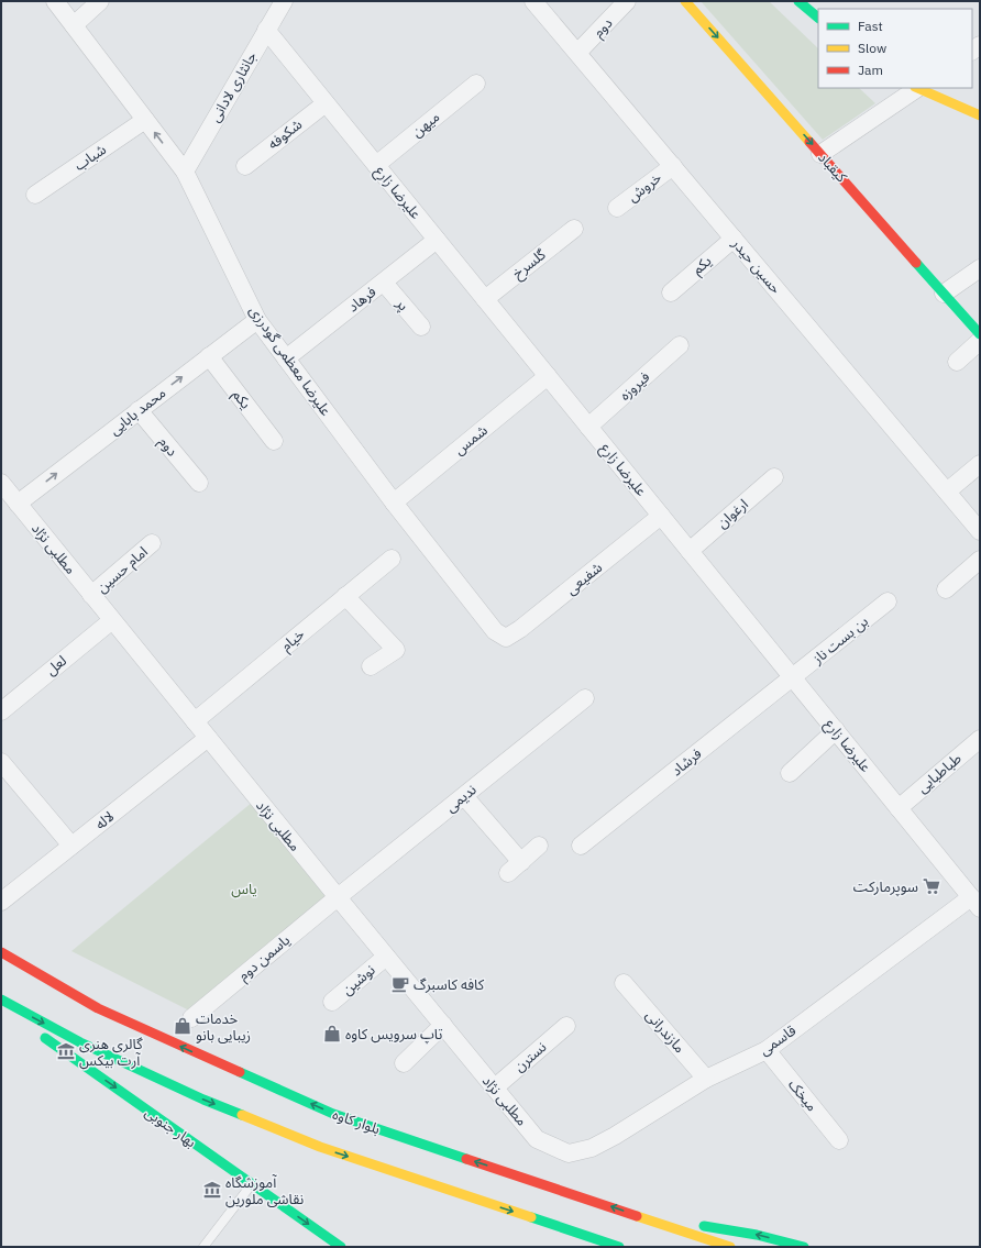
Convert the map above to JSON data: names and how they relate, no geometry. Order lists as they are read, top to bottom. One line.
{"streets":{"main road":["کیقباد","بلوار کاوه","بهار جنوبی"],"street":["دوم","جانثاری لادانی","میهن","شکوفه","شباب","خروش","علیرضا زارع","گلسرخ","یکم","حسین حیدر","فرهاد","پر","علیرضا معظمی گودرزی","فیروزه","محمد بابایی","شمس","ارغوان","مطلبی نژاد","امام حسین","شفیعی","خیام","بن بست ناز","لعل","فرشاد","طباطبایی","ندیمی","لاله","یاسمن دوم","نوشین","مازندرانی","قاسمی","نسترن","میخک"]},"crossings":[["دوم","حسین حیدر"],["دوم","محمد بابایی"],["جانثاری لادانی","علیرضا زارع"],["جانثاری لادانی","علیرضا معظمی گودرزی"],["میهن","علیرضا زارع"],["شکوفه","علیرضا زارع"],["شباب","علیرضا معظمی گودرزی"],["خروش","حسین حیدر"],["علیرضا زارع","گلسرخ"],["علیرضا زارع","فرهاد"],["علیرضا زارع","فیروزه"],["علیرضا زارع","شمس"],["علیرضا زارع","ارغوان"],["علیرضا زارع","شفیعی"],["علیرضا زارع","بن بست ناز"],["علیرضا زارع","فرشاد"],["علیرضا زارع","طباطبایی"],["علیرضا زارع","قاسمی"],["یکم","حسین حیدر"],["یکم","محمد بابایی"],["فرهاد","پر"],["فرهاد","علیرضا معظمی گودرزی"],["علیرضا معظمی گودرزی","محمد بابایی"],["علیرضا معظمی گودرزی","شمس"],["علیرضا معظمی گودرزی","شفیعی"],["محمد بابایی","مطلبی نژاد"],["مطلبی نژاد","امام حسین"],["مطلبی نژاد","خیام"],["مطلبی نژاد","لعل"],["مطلبی نژاد","ندیمی"],["مطلبی نژاد","لاله"],["مطلبی نژاد","یاسمن دوم"],["مطلبی نژاد","نوشین"],["مطلبی نژاد","قاسمی"],["مطلبی نژاد","نسترن"],["بن بست ناز","فرشاد"],["ندیمی","یاسمن دوم"],["مازندرانی","قاسمی"],["قاسمی","میخک"]],"one_way":["کیقباد","محمد بابایی"],"parks":["یاس"],"places":{"supermarket":["سوپرمارکت"],"cafe":["کافه کاسبرگ"],"shop":["خدمات زیبایی بانو","تاپ سرویس کاوه"],"museum":["گالری هنری آرت بیکس","آموزشگاه نقاشی ملورین"]},"legend":["Fast","Slow","Jam"]}
